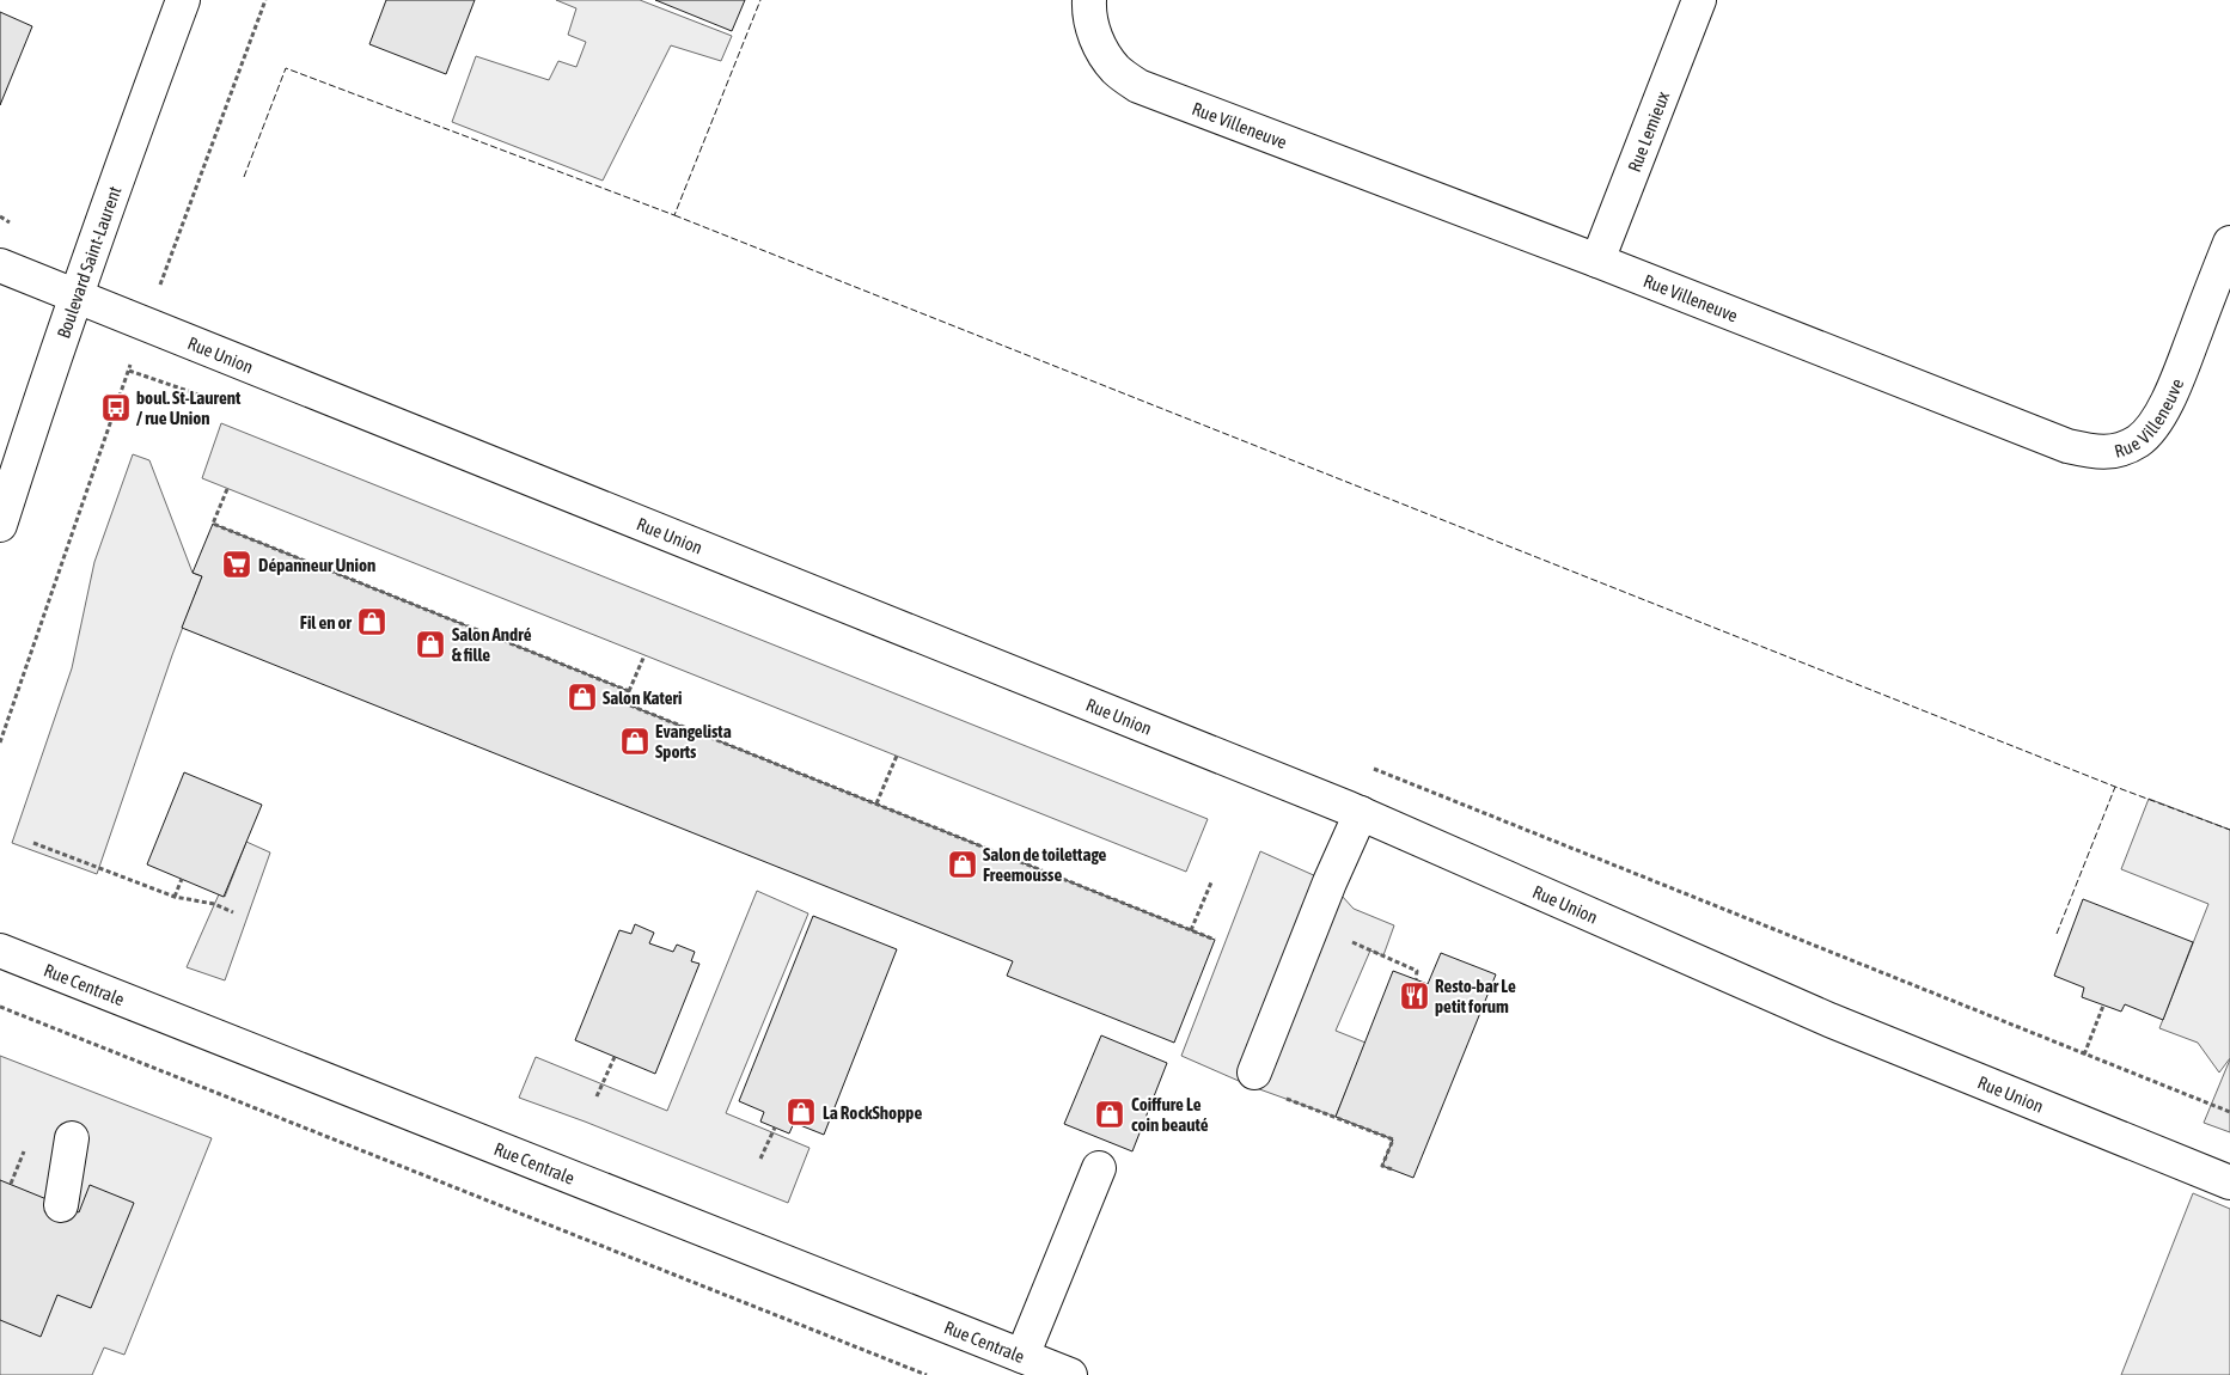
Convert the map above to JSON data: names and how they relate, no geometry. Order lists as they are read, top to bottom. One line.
{"streets":{"street":["Rue Villeneuve","Rue Lemieux","Boulevard Saint-Laurent","Rue Union","Rue Centrale"]},"crossings":[["Rue Villeneuve","Rue Lemieux"],["Boulevard Saint-Laurent","Rue Union"]],"places":{"bus stop":["boul. St-Laurent / rue Union"],"supermarket":["Dépanneur Union"],"shop":["Fil en or","Salon André & fille","Salon Kateri","Evangelista Sports","Salon de toilettage Freemousse","La RockShoppe","Coiffure Le coin beauté"],"restaurant":["Resto-bar Le petit forum"]}}
